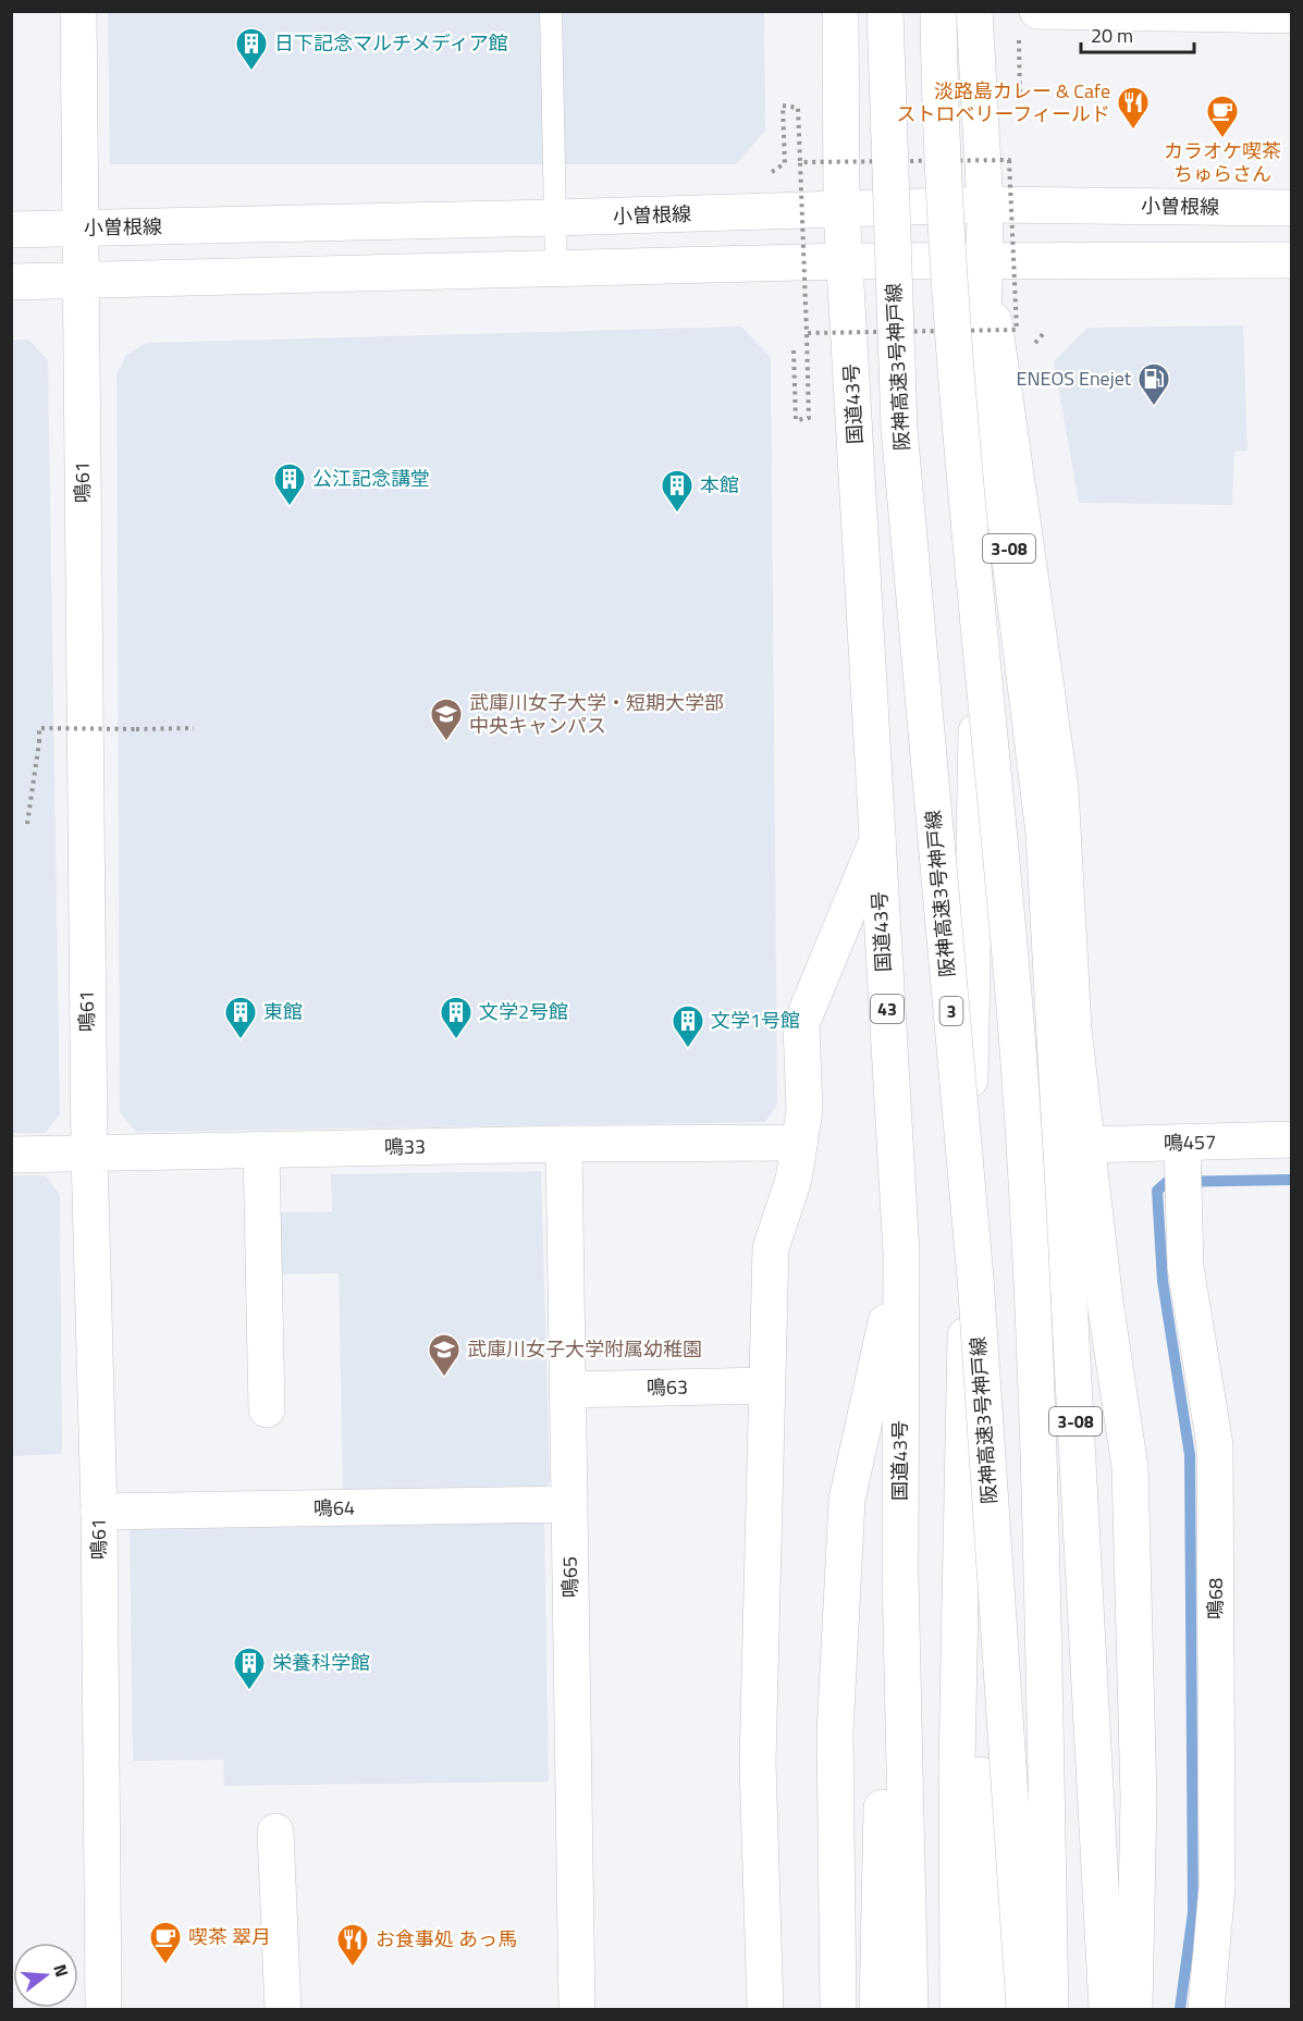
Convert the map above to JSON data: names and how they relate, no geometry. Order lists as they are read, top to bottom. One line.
{"streets":{"main road":["小曽根線","阪神高速3号神戸線","国道43号","鳴61","3-08","43","3","鳴457","鳴33","鳴63","鳴64","鳴65","鳴68"]},"crossings":[["小曽根線","国道43号"],["小曽根線","鳴61"],["鳴61","鳴33"],["鳴61","鳴64"],["鳴457","鳴68"],["鳴33","鳴65"],["鳴63","鳴65"],["鳴64","鳴65"]],"places":{"building":["日下記念マルチメディア館","公江記念講堂","本館","東館","文学2号館","文学1号館","栄養科学館"],"restaurant":["淡路島カレー & Cafe ストロベリーフィールド","お食事処 あっ馬"],"cafe":["カラオケ喫茶 ちゅらさん","喫茶 翠月"],"fuel station":["ENEOS Enejet"],"school or university":["武庫川女子大学・短期大学部 中央キャンパス","武庫川女子大学附属幼稚園"]},"scale_bar":"20 m","north":"right"}
